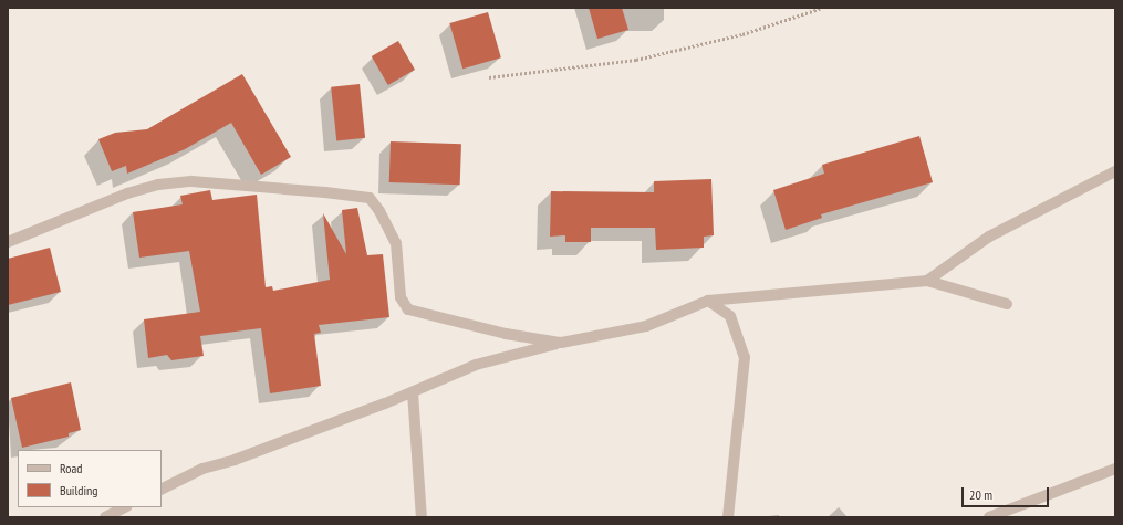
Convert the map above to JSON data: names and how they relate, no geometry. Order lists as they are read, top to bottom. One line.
{"legend":["Road","Building"],"scale_bar":"20 m"}
